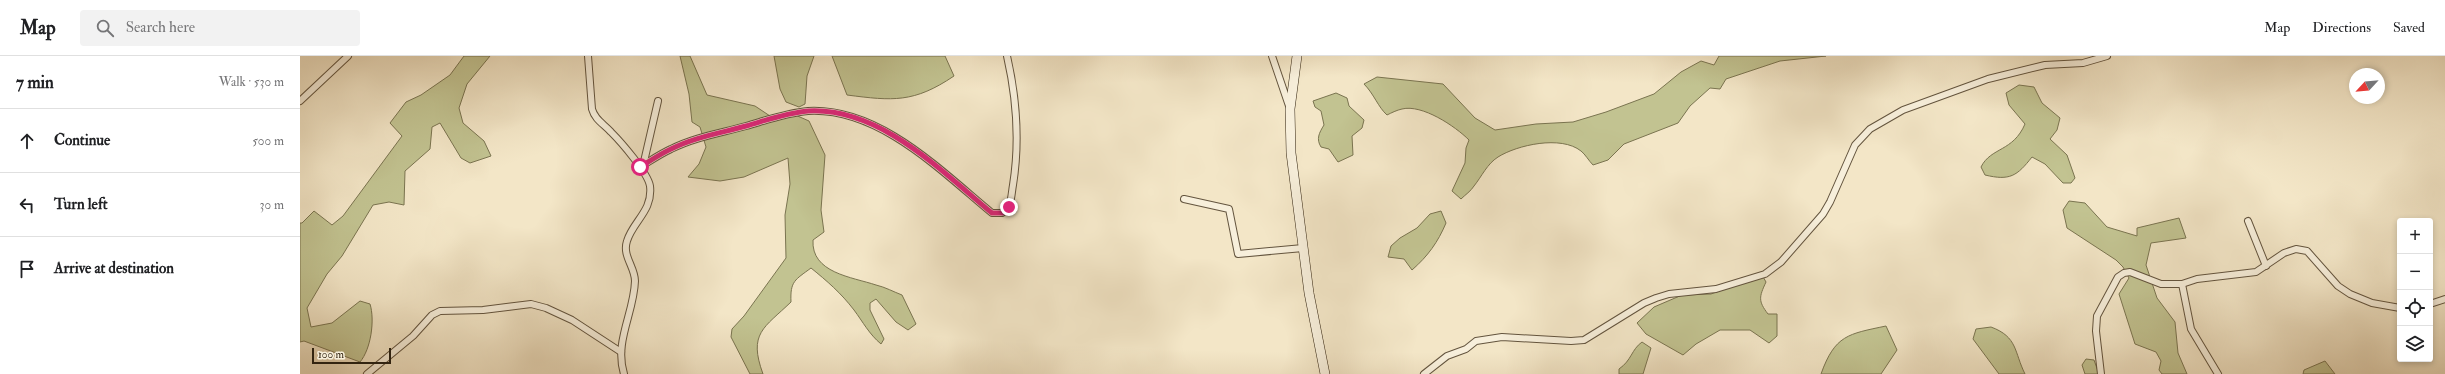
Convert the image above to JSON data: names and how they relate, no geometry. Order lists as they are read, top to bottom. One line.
{"scale_bar":"100 m","north":"bottom left","page":{"header":"Map","search":"Search here","nav":["Map","Directions","Saved"],"heading":["7 min","Walk · 530 m"],"list":[["Continue","500 m"],["Turn left","30 m"],"Arrive at destination"],"map_buttons":["+","−"],"scale":"100 m"}}
